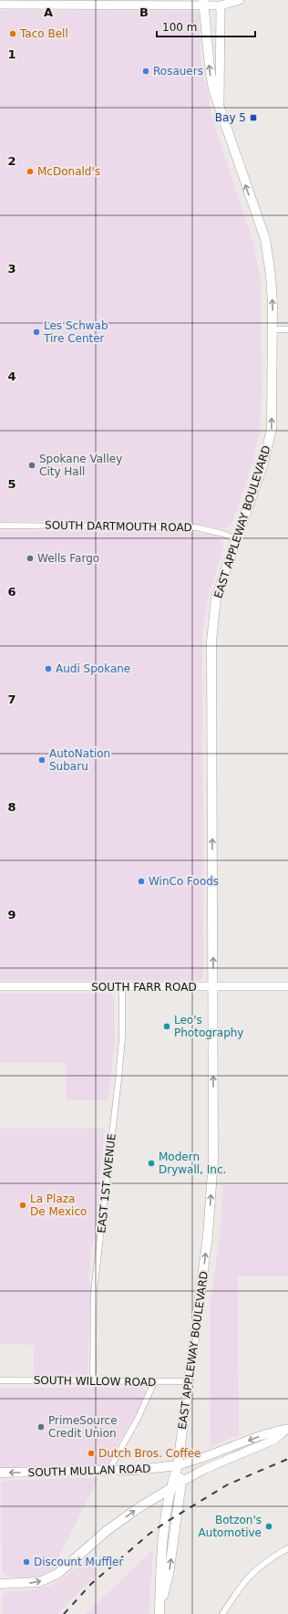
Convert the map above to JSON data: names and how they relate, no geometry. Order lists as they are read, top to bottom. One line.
{"streets":{"main road":["EAST APPLEWAY BOULEVARD","SOUTH FARR ROAD","SOUTH MULLAN ROAD"],"street":["SOUTH DARTMOUTH ROAD","EAST 1ST AVENUE","SOUTH WILLOW ROAD"]},"crossings":[["EAST APPLEWAY BOULEVARD","SOUTH DARTMOUTH ROAD"],["EAST APPLEWAY BOULEVARD","SOUTH FARR ROAD"],["EAST APPLEWAY BOULEVARD","SOUTH WILLOW ROAD"],["EAST APPLEWAY BOULEVARD","SOUTH MULLAN ROAD"],["SOUTH FARR ROAD","EAST 1ST AVENUE"],["EAST 1ST AVENUE","SOUTH WILLOW ROAD"]],"one_way":["EAST APPLEWAY BOULEVARD","SOUTH MULLAN ROAD"],"places":{"other":["Taco Bell","Rosauers","McDonald's","Les Schwab Tire Center","Spokane Valley City Hall","Wells Fargo","Audi Spokane","AutoNation Subaru","WinCo Foods","Leo's Photography","Modern Drywall, Inc.","La Plaza De Mexico","PrimeSource Credit Union","Dutch Bros. Coffee","Botzon's Automotive","Discount Muffler"],"transit":["Bay 5"]},"scale_bar":"100 m","grid":{"columns":["A","B"],"rows":["1","2","3","4","5","6","7","8","9"]}}
